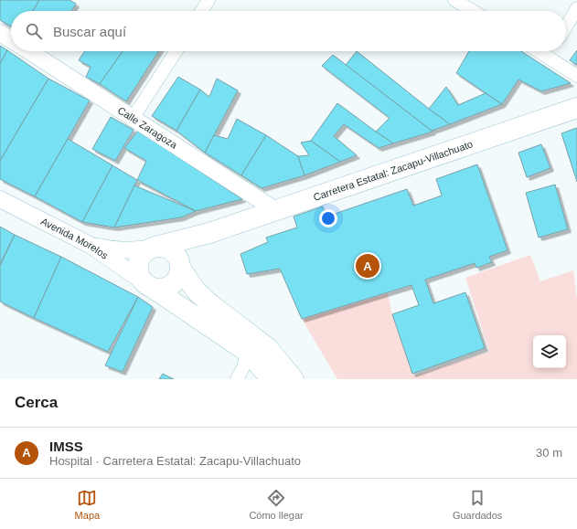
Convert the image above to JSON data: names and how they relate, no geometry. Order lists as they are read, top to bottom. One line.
{"streets":{"main road":["Carretera Estatal: Zacapu-Villachuato","Avenida Morelos"],"street":["Calle Zaragoza"]},"crossings":[["Calle Zaragoza","Carretera Estatal: Zacapu-Villachuato"]],"page":{"search":"Buscar aquí","pins":"A","heading":"Cerca","list":[{"mark":"A","name":"IMSS","note":"Hospital · Carretera Estatal: Zacapu-Villachuato","value":"30 m"}],"nav":["Mapa","Cómo llegar","Guardados"]}}
